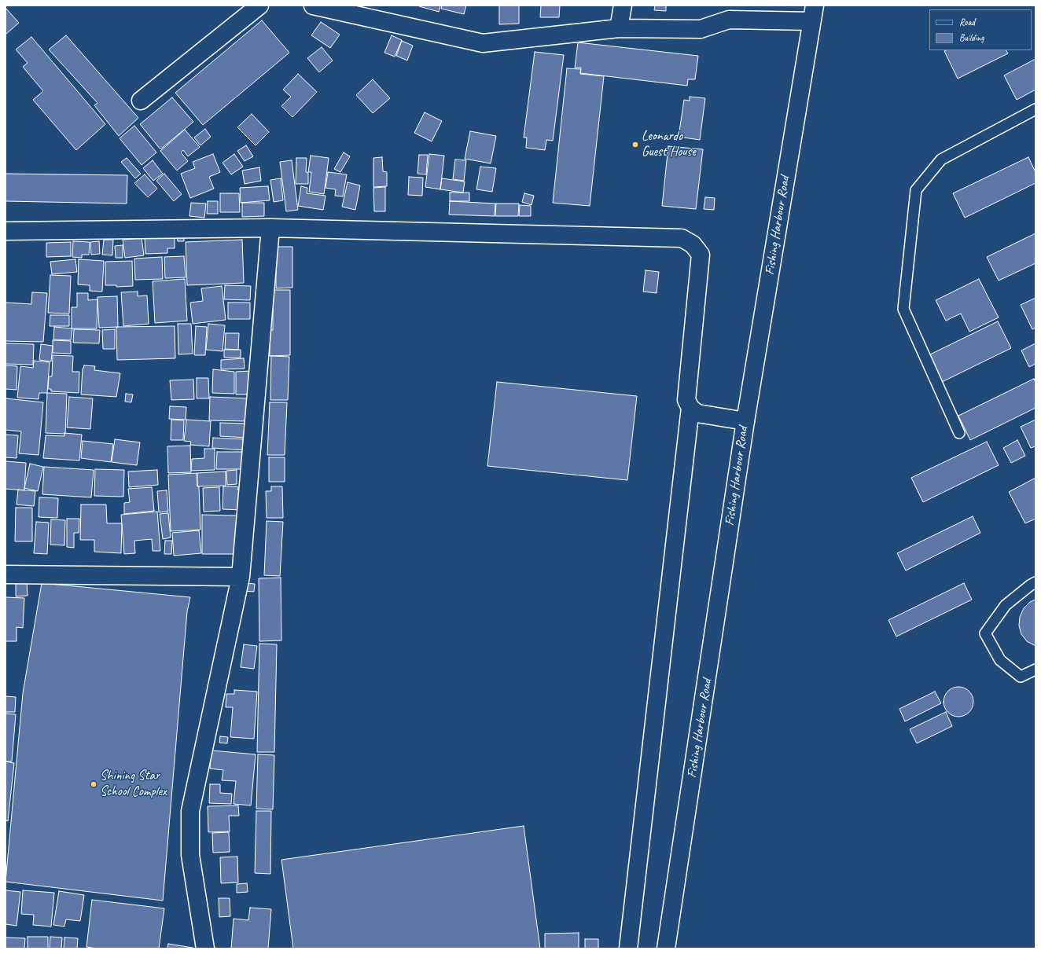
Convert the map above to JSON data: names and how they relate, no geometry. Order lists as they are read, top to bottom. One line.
{"streets":{"street":["Fishing Harbour Road"]},"places":["Leonardo Guest House","Shining Star School Complex"],"legend":["Road","Building"]}
